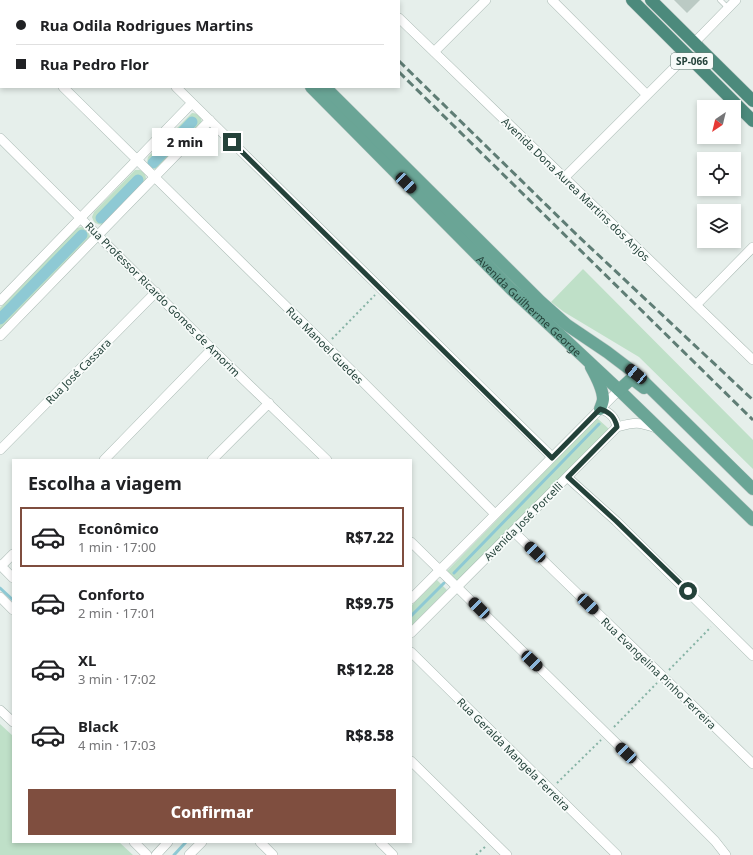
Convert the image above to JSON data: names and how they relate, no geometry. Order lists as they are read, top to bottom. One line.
{"streets":{"highway":["SP-066"],"main road":["Avenida Guilherme George"],"street":["Avenida Dona Aurea Martins dos Anjos","Rua Professor Ricardo Gomes de Amorim","Rua Manoel Guedes","Rua José Cassara","Avenida José Porcelli","Rua Evangelina Pinho Ferreira","Rua Geralda Mangela Ferreira"]},"crossings":[["Rua Professor Ricardo Gomes de Amorim","Rua José Cassara"],["Avenida José Porcelli","Rua Evangelina Pinho Ferreira"]],"north":"bottom left","page":{"banner":["Rua Odila Rodrigues Martins","Rua Pedro Flor"],"bubble":"2 min","heading":"Escolha a viagem","list":[{"name":"Econômico","note":"1 min · 17:00","value":"R$7.22"},{"name":"Conforto","note":"2 min · 17:01","value":"R$9.75"},{"name":"XL","note":"3 min · 17:02","value":"R$12.28"},{"name":"Black","note":"4 min · 17:03","value":"R$8.58"}],"buttons":"Confirmar"}}
